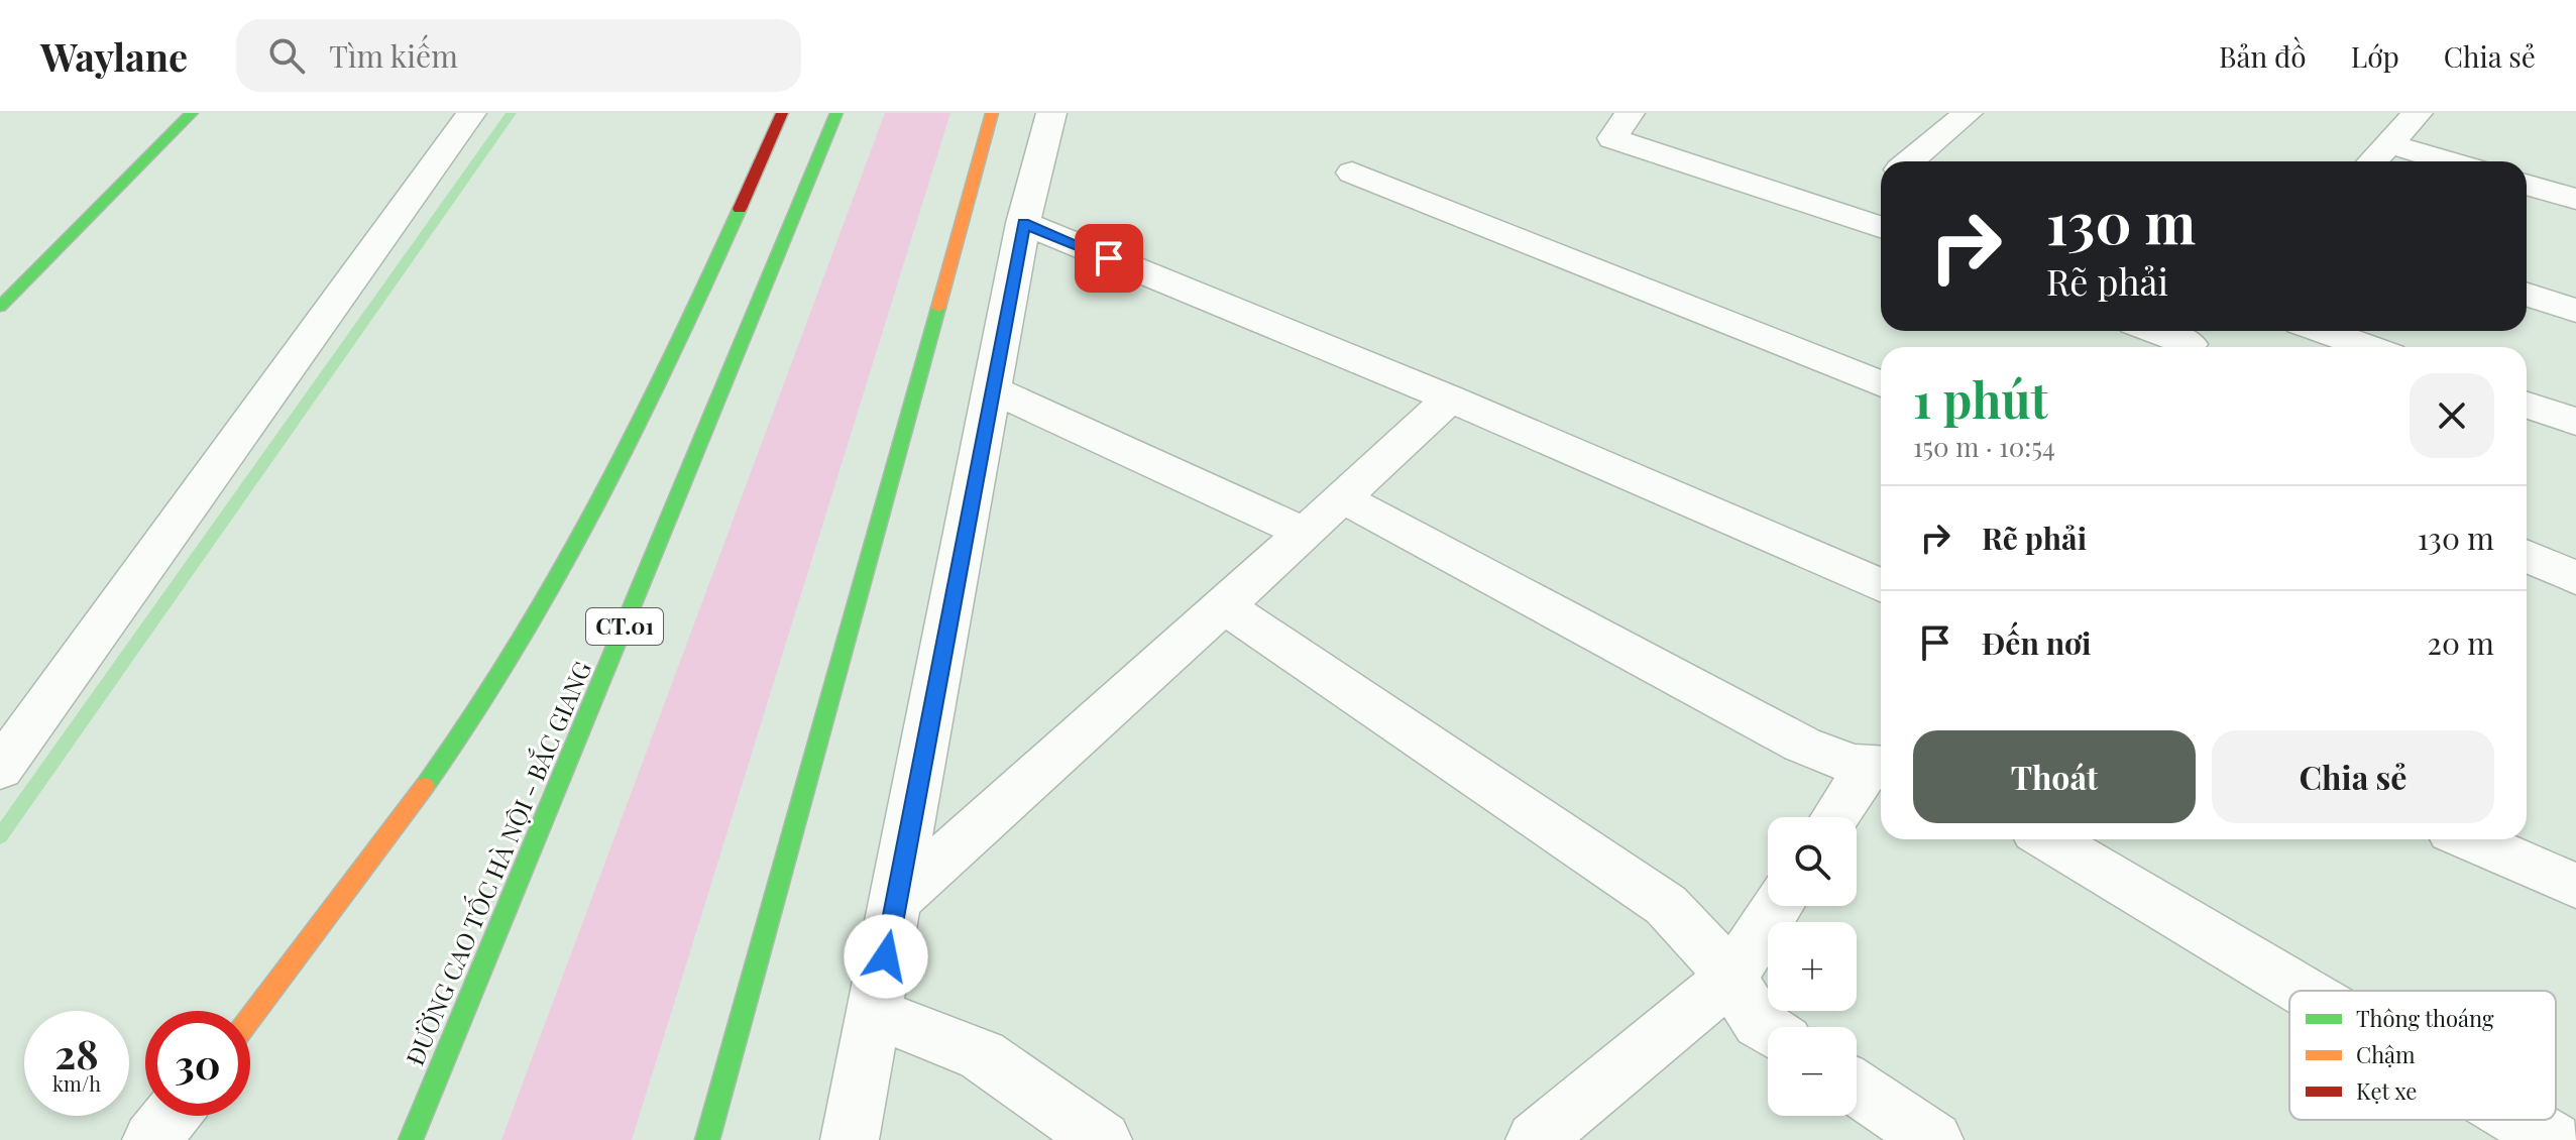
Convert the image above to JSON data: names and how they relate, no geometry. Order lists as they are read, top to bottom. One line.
{"streets":{"main road":["CT.01","ĐƯỜNG CAO TỐC HÀ NỘI - BẮC GIANG"]},"legend":["Thông thoáng","Chậm","Kẹt xe"],"page":{"header":"Waylane","search":"Tìm kiếm","nav":["Bản đồ","Lớp","Chia sẻ"],"turn":["130 m","Rẽ phải"],"heading":["1 phút","150 m · 10:54"],"list":[{"name":"Rẽ phải","value":"130 m"},{"name":"Đến nơi","value":"20 m"}],"buttons":["Thoát","Chia sẻ"],"map_buttons":["+","−"],"speed":"28 km/h","limit":"30"}}
